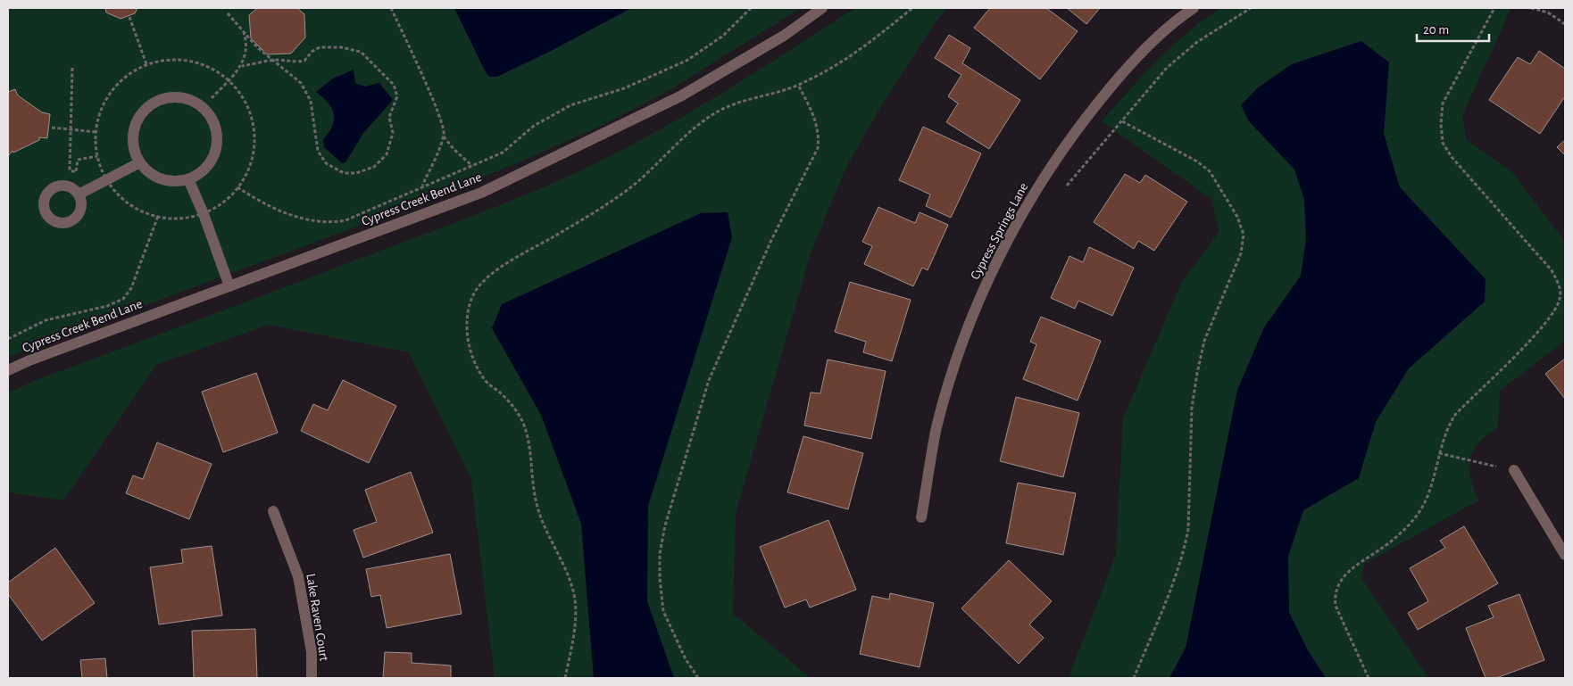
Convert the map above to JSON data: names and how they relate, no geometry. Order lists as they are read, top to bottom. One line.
{"streets":{"street":["Cypress Creek Bend Lane","Cypress Springs Lane","Lake Raven Court"]},"scale_bar":"20 m"}
